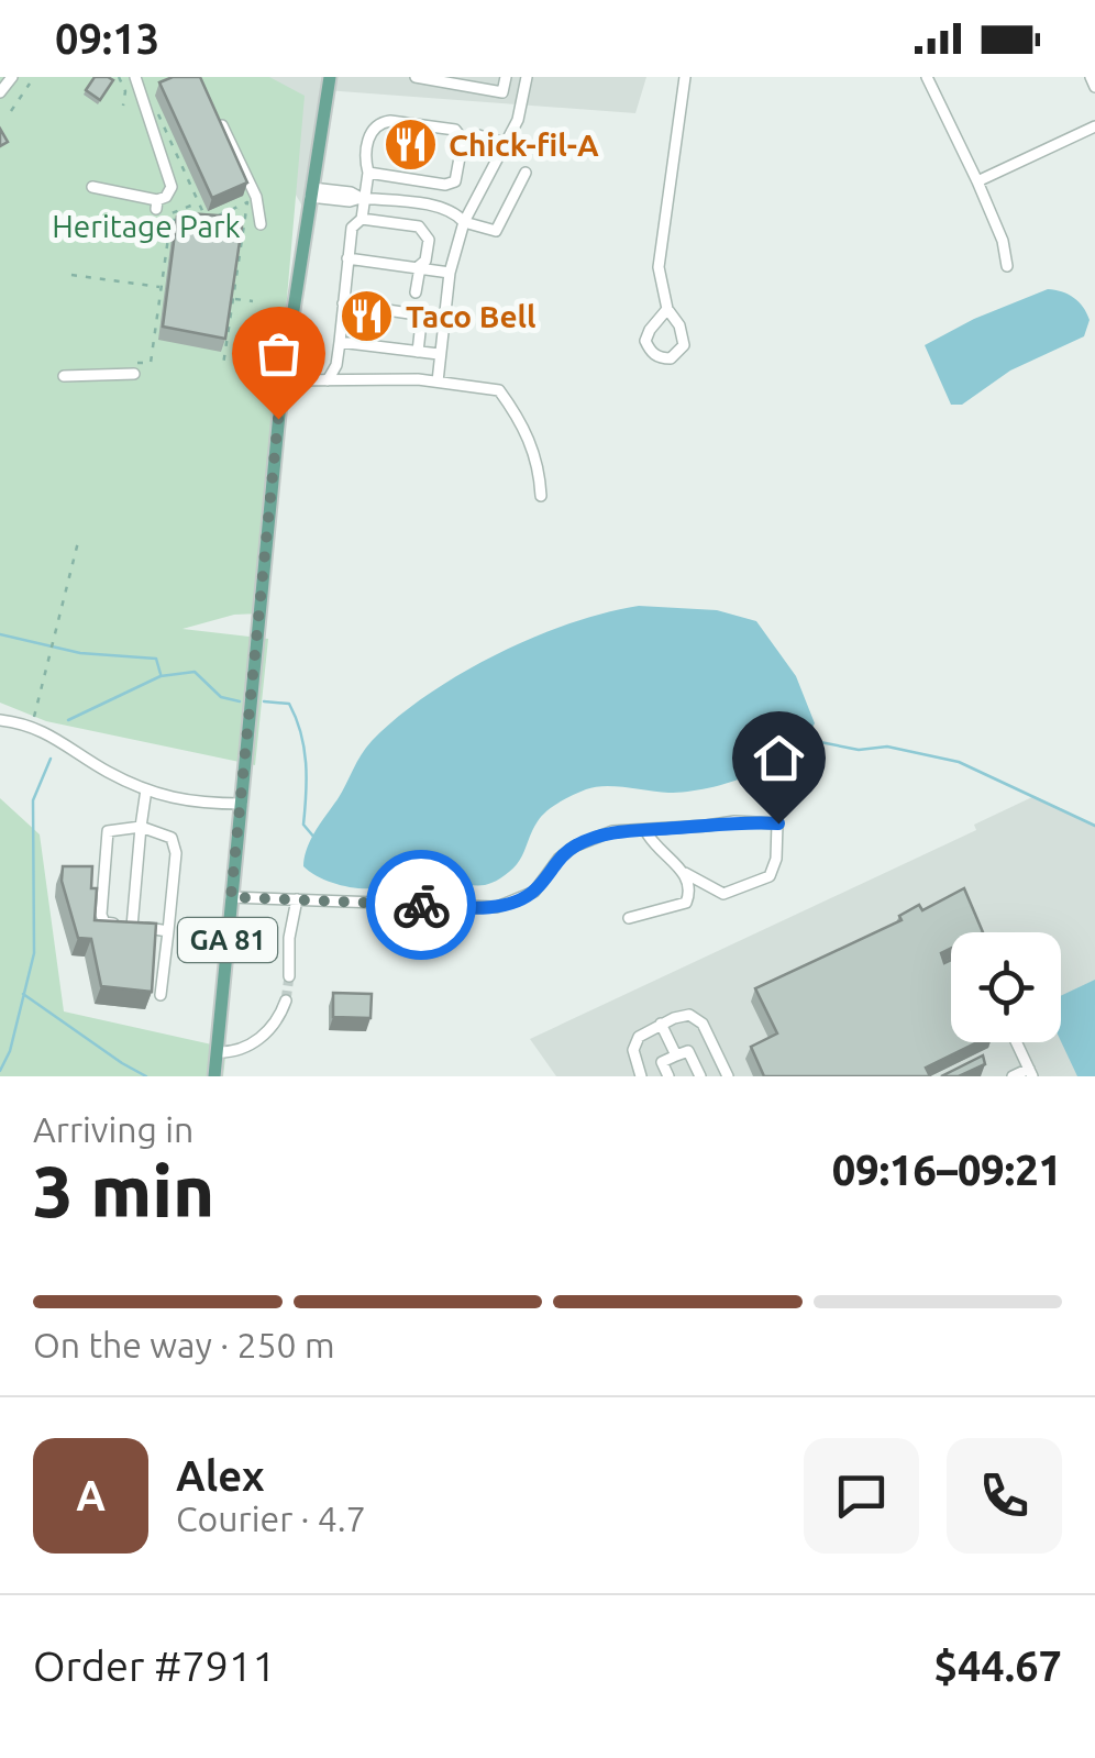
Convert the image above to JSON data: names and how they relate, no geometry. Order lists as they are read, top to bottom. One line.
{"streets":{"main road":["GA 81"]},"parks":["Heritage Park"],"places":{"restaurant":["Chick-fil-A","Taco Bell"]},"page":{"status":"09:13","heading":["3 min","Arriving in","09:16–09:21"],"panel":["Alex","Courier · 4.7","Order #7911","$44.67"],"bar":"On the way · 250 m","round":"A"}}
